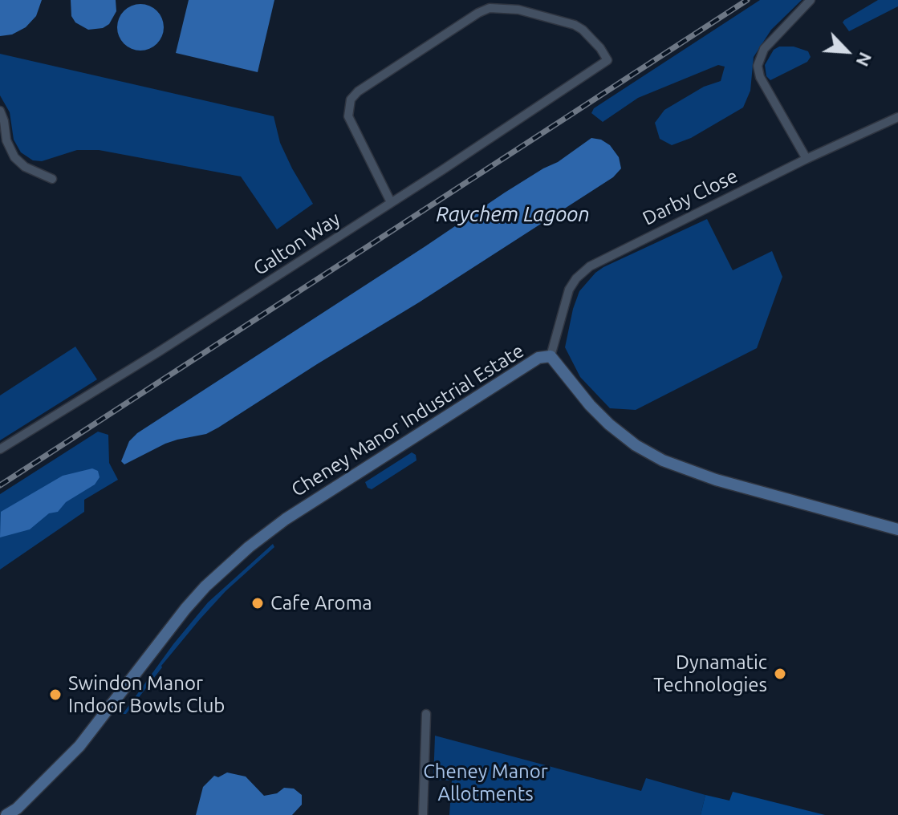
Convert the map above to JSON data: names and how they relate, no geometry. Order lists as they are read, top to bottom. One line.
{"streets":{"street":["Darby Close","Galton Way","Cheney Manor Industrial Estate"]},"crossings":[["Darby Close","Cheney Manor Industrial Estate"]],"water":["Raychem Lagoon"],"parks":["Cheney Manor Allotments"],"places":["Cafe Aroma","Dynamatic Technologies","Swindon Manor Indoor Bowls Club"],"north":"bottom right"}
